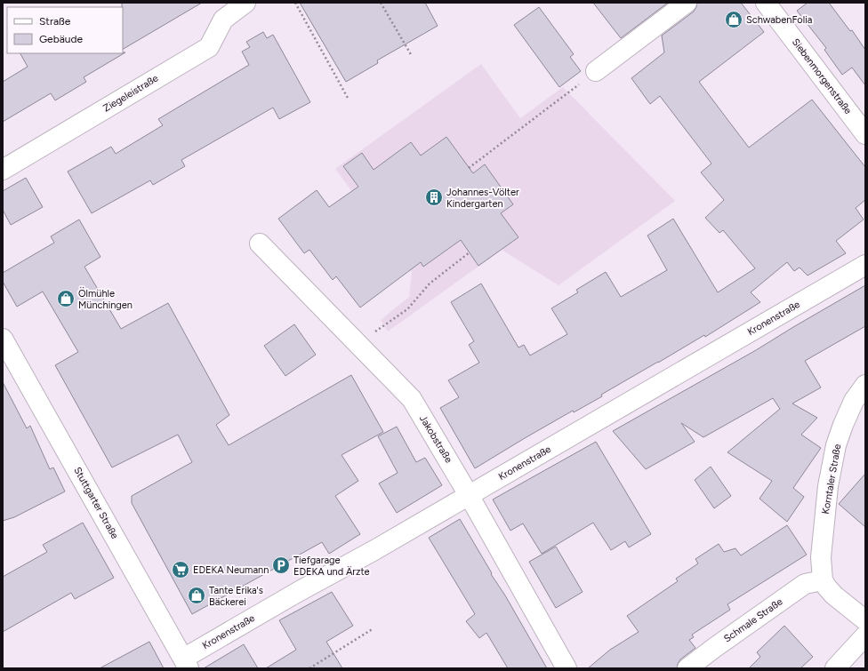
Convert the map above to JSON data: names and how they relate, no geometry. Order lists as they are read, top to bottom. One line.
{"streets":{"street":["Siebenmorgenstraße","Ziegeleistraße","Kronenstraße","Jakobstraße","Korntaler Straße","Stuttgarter Straße","Schmale Straße"]},"crossings":[["Kronenstraße","Jakobstraße"],["Kronenstraße","Stuttgarter Straße"],["Korntaler Straße","Schmale Straße"]],"places":{"shop":["SchwabenFolia","Ölmühle Münchingen","Tante Erika's Bäckerei"],"building":["Johannes-Völter Kindergarten"],"parking":["Tiefgarage EDEKA und Ärzte"],"supermarket":["EDEKA Neumann"]},"legend":["Straße","Gebäude"]}
